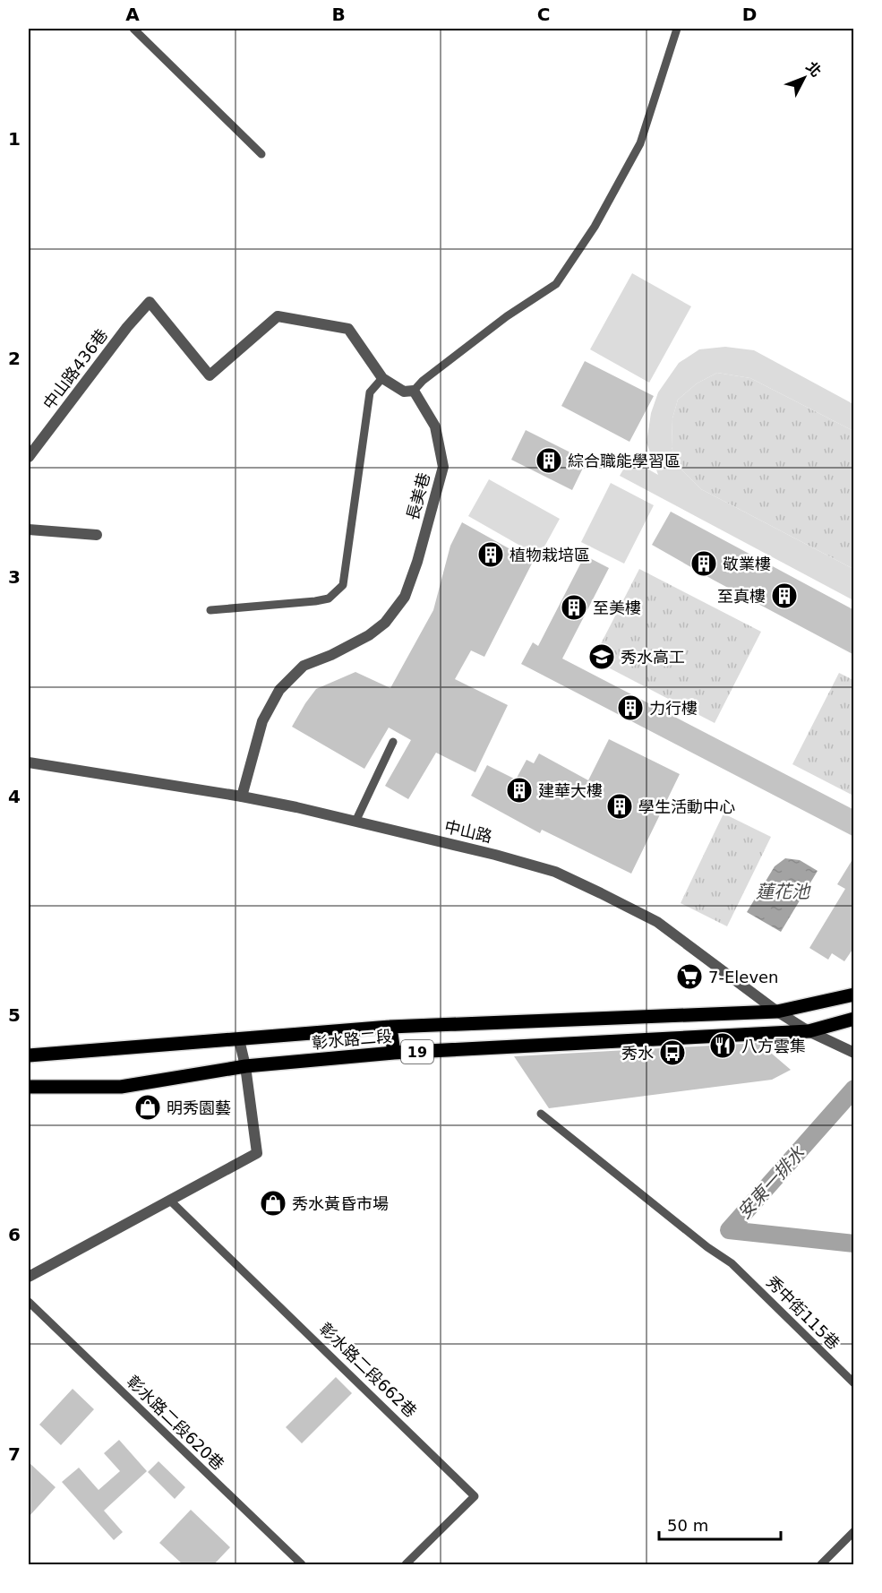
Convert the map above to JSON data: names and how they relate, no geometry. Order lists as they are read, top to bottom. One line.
{"streets":{"main road":["彰水路二段","19"],"street":["中山路436巷","長美巷","中山路"],"lane":["秀中街115巷","彰水路二段662巷","彰水路二段620巷"]},"crossings":[["長美巷","中山路"],["中山路","彰水路二段"],["中山路","19"],["彰水路二段","19"]],"water":["蓮花池","安東一排水"],"places":{"building":["綜合職能學習區","植物栽培區","敬業樓","至真樓","至美樓","力行樓","建華大樓","學生活動中心"],"school or university":["秀水高工"],"supermarket":["7-Eleven"],"restaurant":["八方雲集"],"bus stop":["秀水"],"shop":["明秀園藝","秀水黃昏市場"]},"scale_bar":"50 m","north":"top right","grid":{"columns":["A","B","C","D"],"rows":["1","2","3","4","5","6","7"]}}
